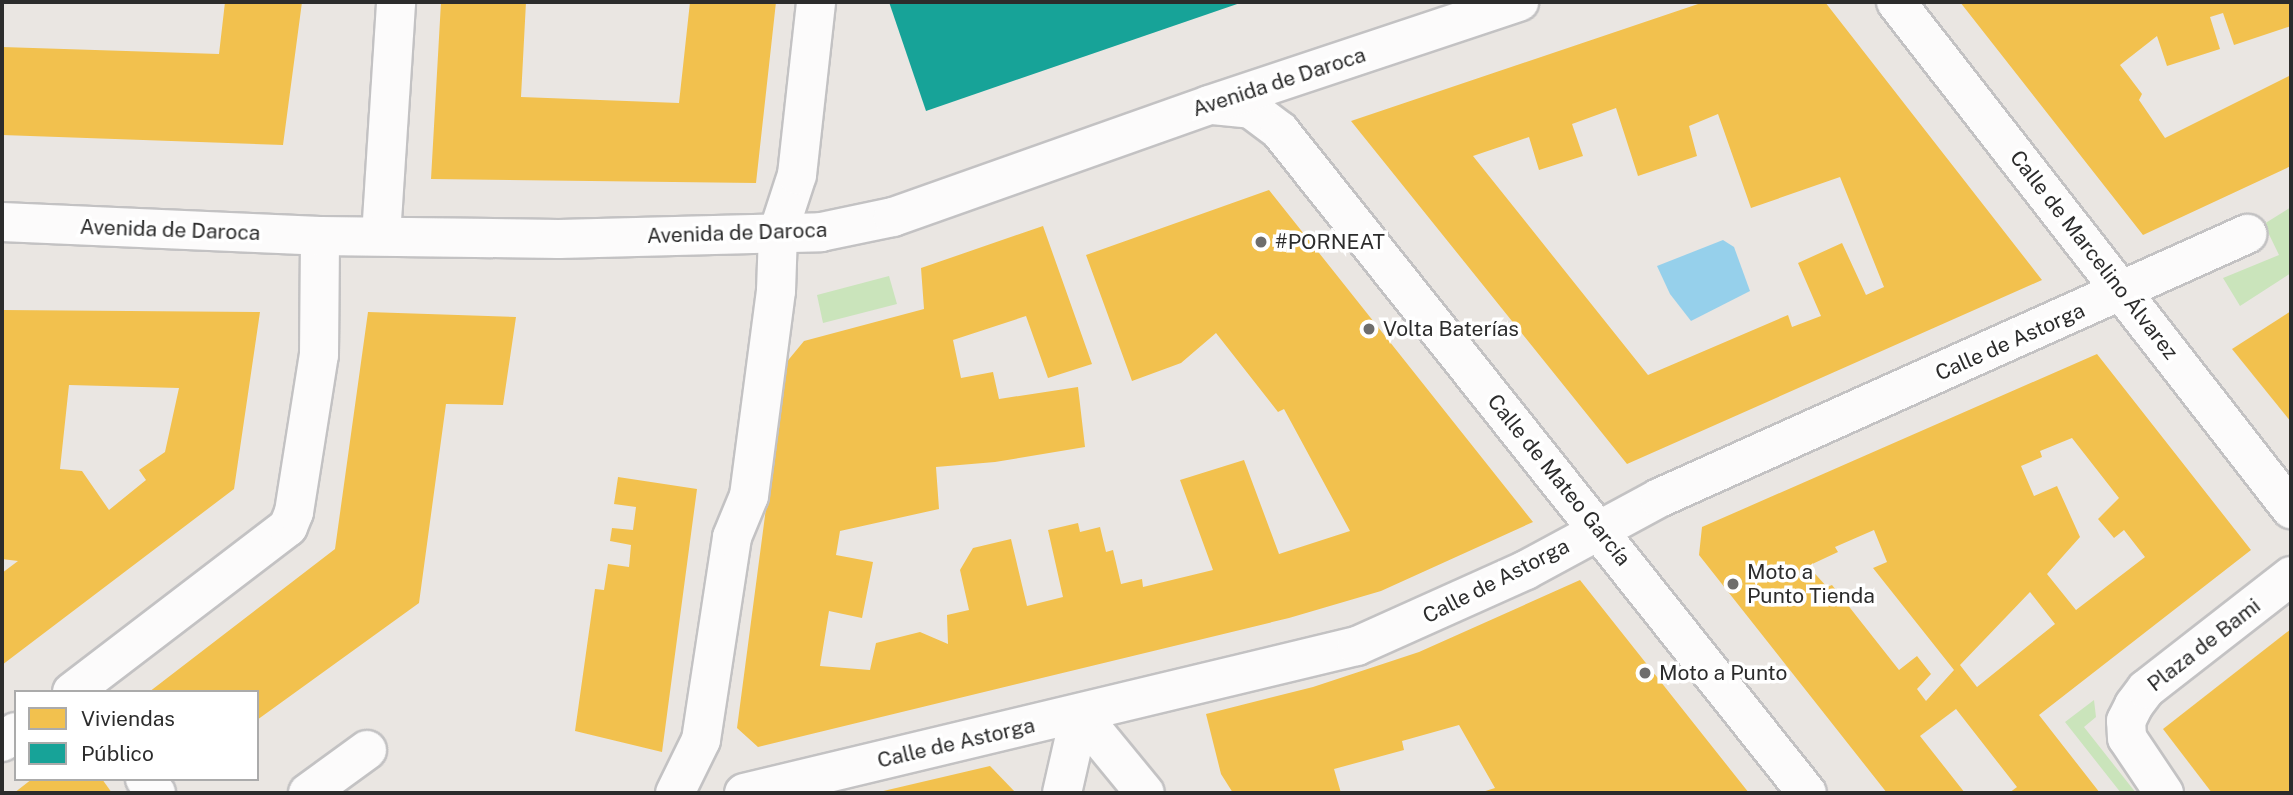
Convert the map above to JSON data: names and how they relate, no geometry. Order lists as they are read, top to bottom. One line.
{"streets":{"street":["Avenida de Daroca","Calle de Marcelino Álvarez","Calle de Astorga","Calle de Mateo García","Plaza de Bami"]},"crossings":[["Avenida de Daroca","Calle de Mateo García"],["Calle de Marcelino Álvarez","Calle de Astorga"],["Calle de Astorga","Calle de Mateo García"]],"places":["#PORNEAT","Volta Baterías","Moto a Punto Tienda","Moto a Punto"],"legend":["Viviendas","Público"]}
